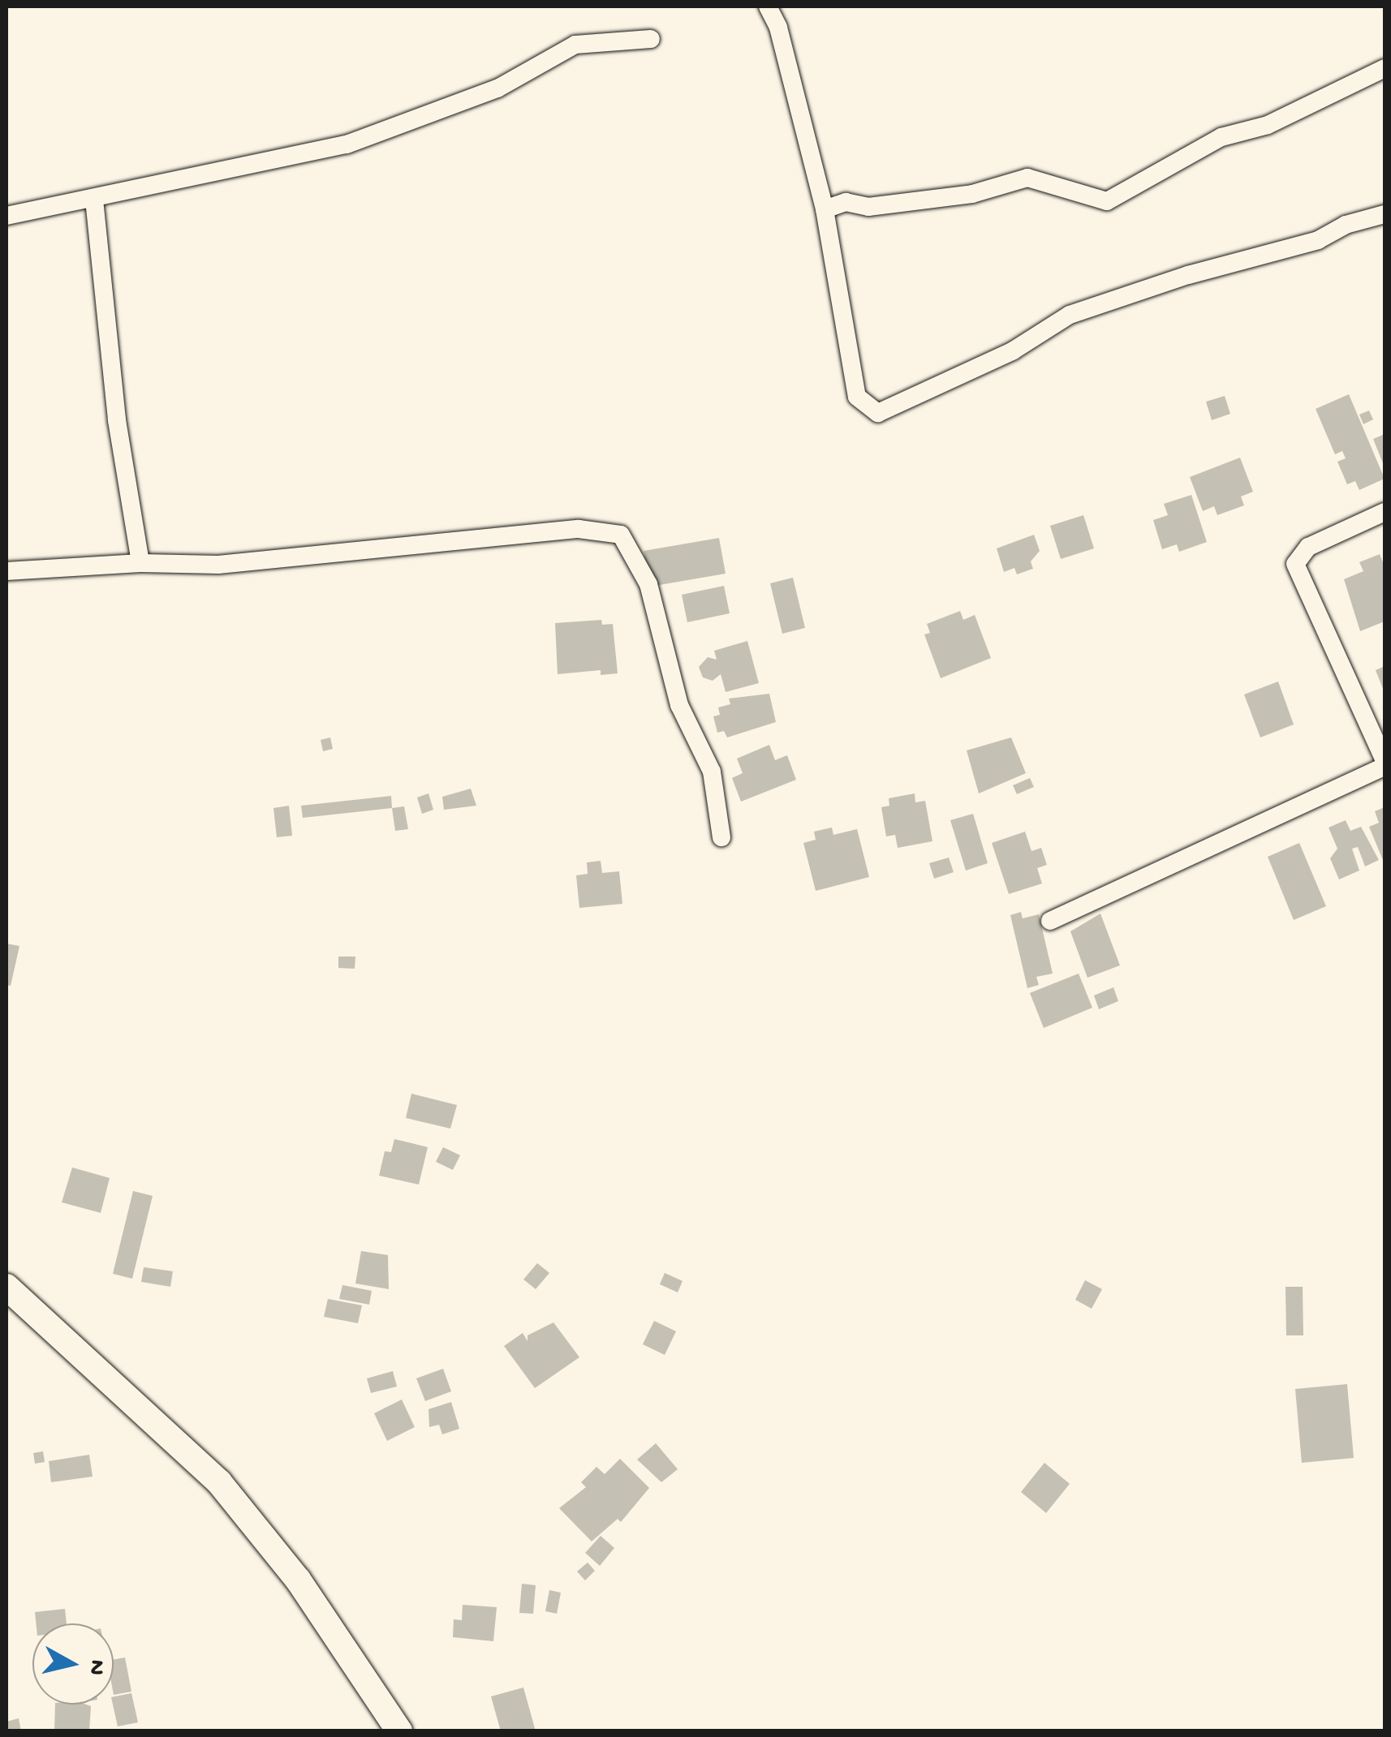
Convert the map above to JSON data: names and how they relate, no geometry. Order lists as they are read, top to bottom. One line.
{"north":"right"}
